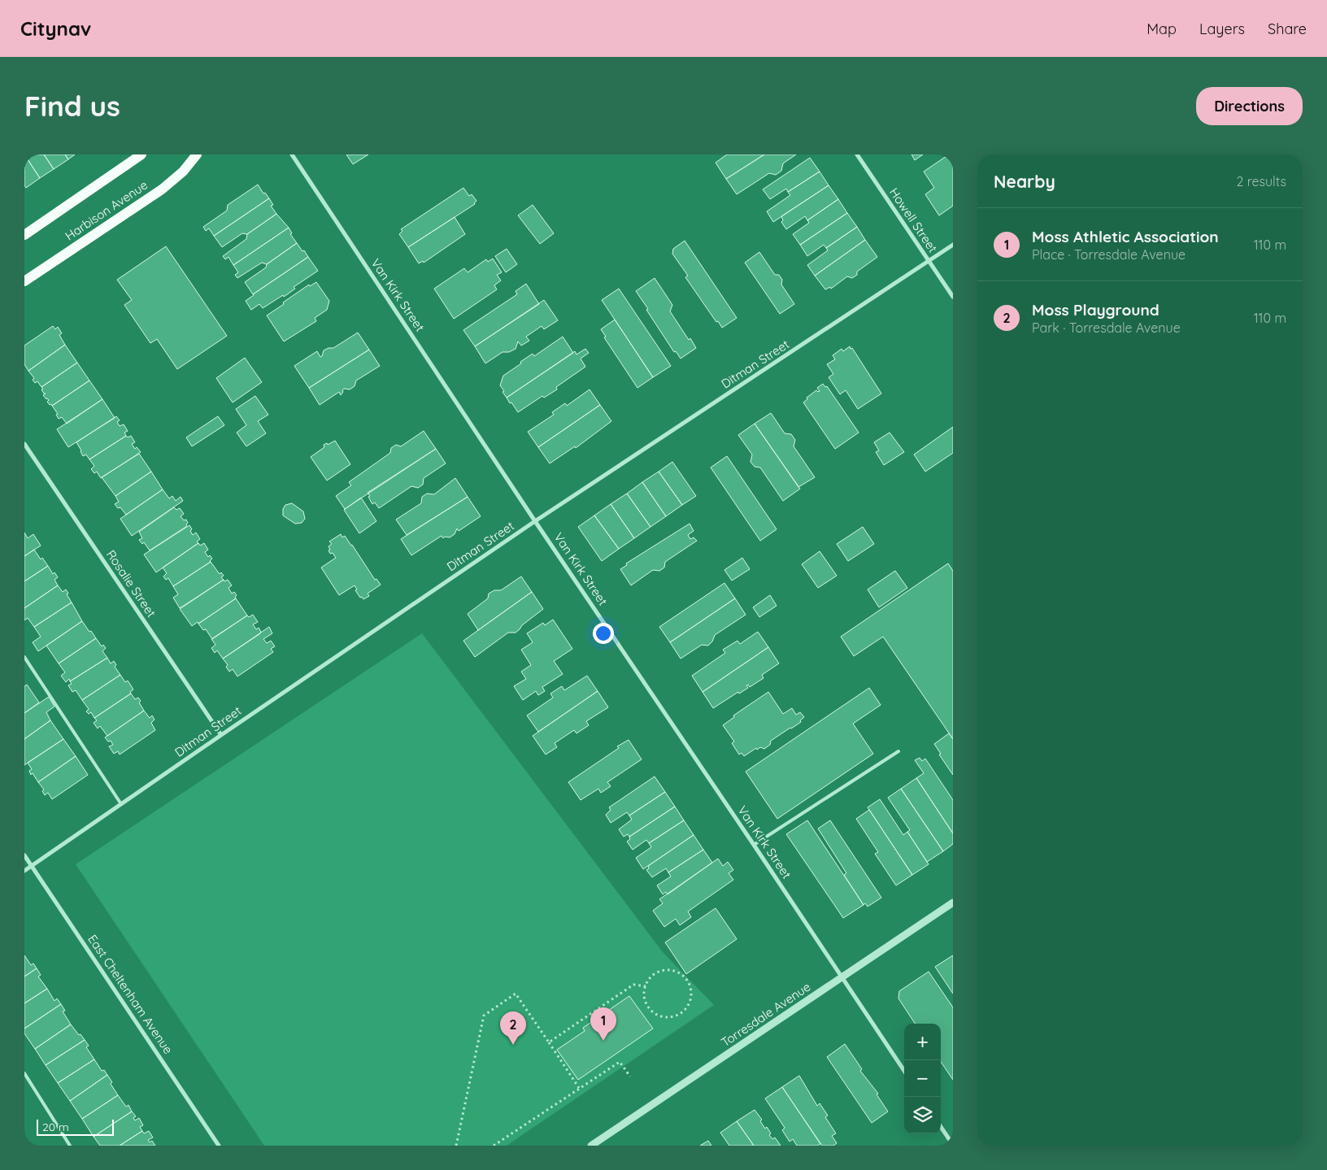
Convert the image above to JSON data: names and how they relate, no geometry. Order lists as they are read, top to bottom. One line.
{"streets":{"main road":["Harbison Avenue"],"street":["Howell Street","Van Kirk Street","Ditman Street","Rosalie Street","East Cheltenham Avenue","Torresdale Avenue"]},"crossings":[["Howell Street","Ditman Street"],["Van Kirk Street","Ditman Street"],["Van Kirk Street","Torresdale Avenue"],["Ditman Street","Rosalie Street"],["Ditman Street","East Cheltenham Avenue"]],"scale_bar":"20 m","page":{"header":"Citynav","nav":["Map","Layers","Share"],"buttons":"Directions","title":"Find us","heading":["Nearby","2 results"],"list":[{"mark":"1","name":"Moss Athletic Association","note":"Place · Torresdale Avenue","value":"110 m"},{"mark":"2","name":"Moss Playground","note":"Park · Torresdale Avenue","value":"110 m"}],"pins":["1","2"],"map_buttons":["+","−"],"scale":"20 m"}}
